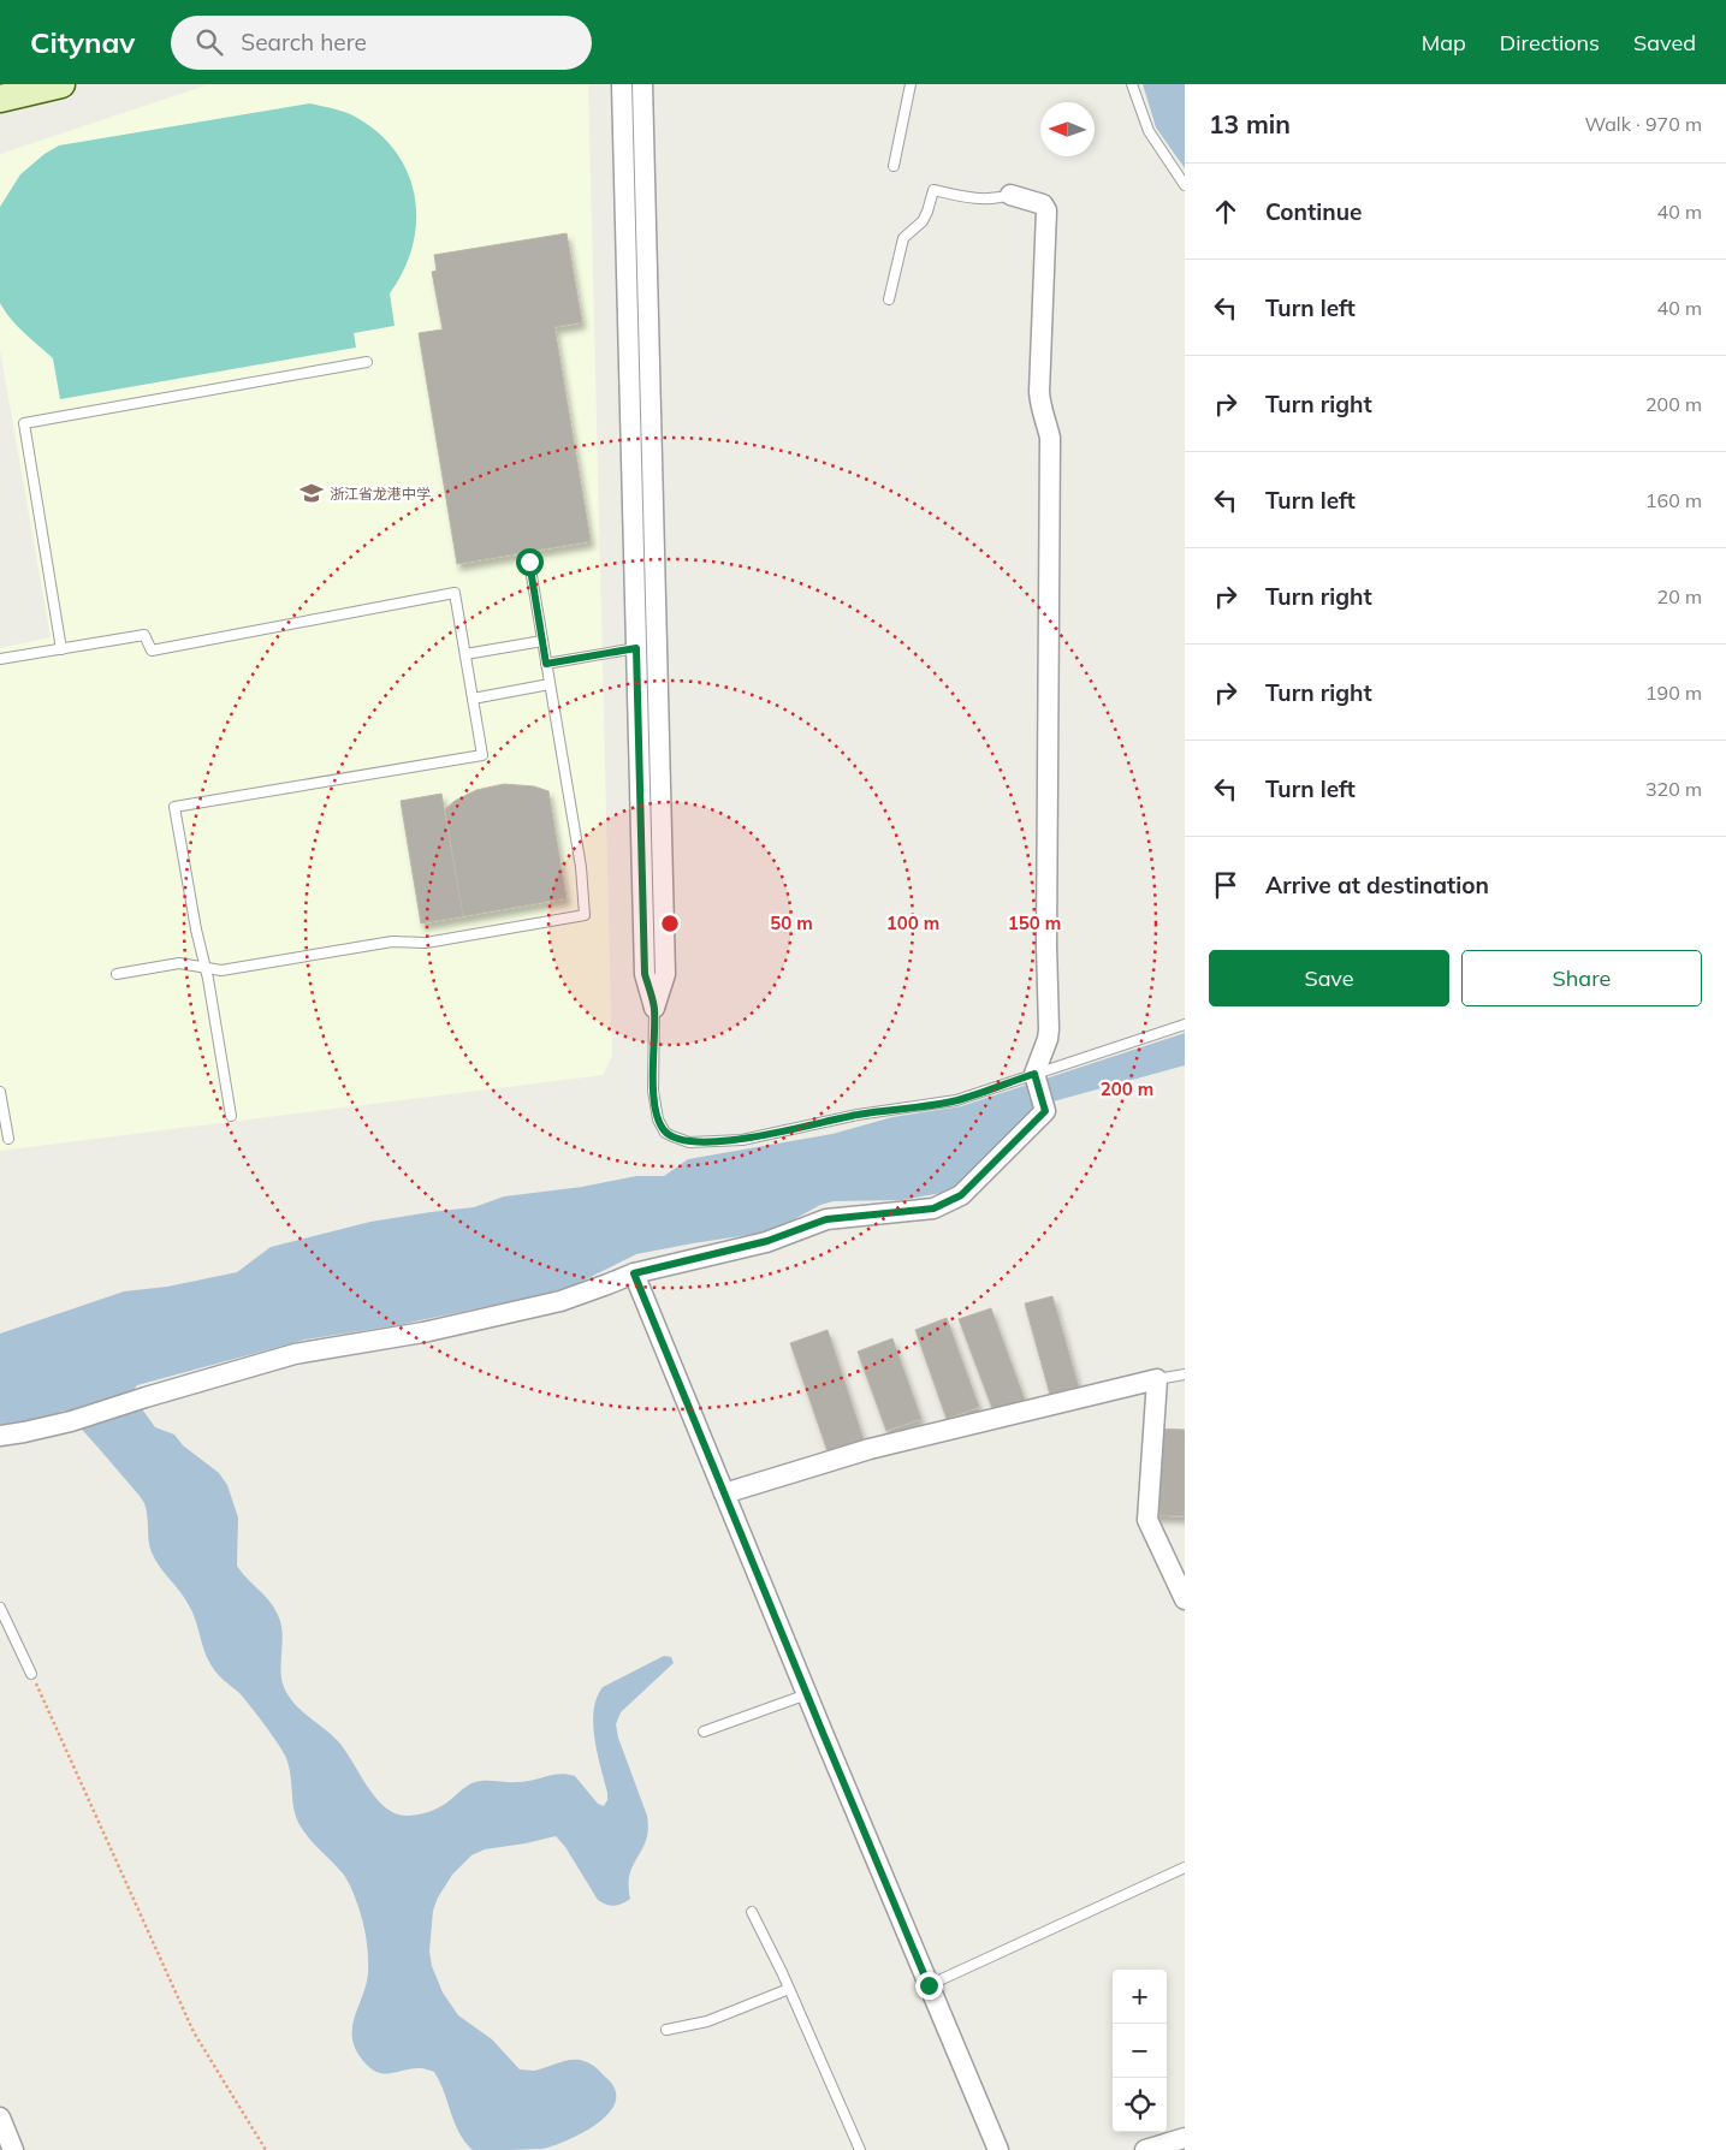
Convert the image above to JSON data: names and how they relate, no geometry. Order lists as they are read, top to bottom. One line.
{"places":{"school or university":["浙江省龙港中学"]},"north":"left","page":{"header":"Citynav","search":"Search here","nav":["Map","Directions","Saved"],"heading":["13 min","Walk · 970 m"],"list":[["Continue","40 m"],["Turn left","40 m"],["Turn right","200 m"],["Turn left","160 m"],["Turn right","20 m"],["Turn right","190 m"],["Turn left","320 m"],"Arrive at destination"],"buttons":["Save","Share"],"map_buttons":["+","−"]},"rings":["50 m","100 m","150 m","200 m"]}
